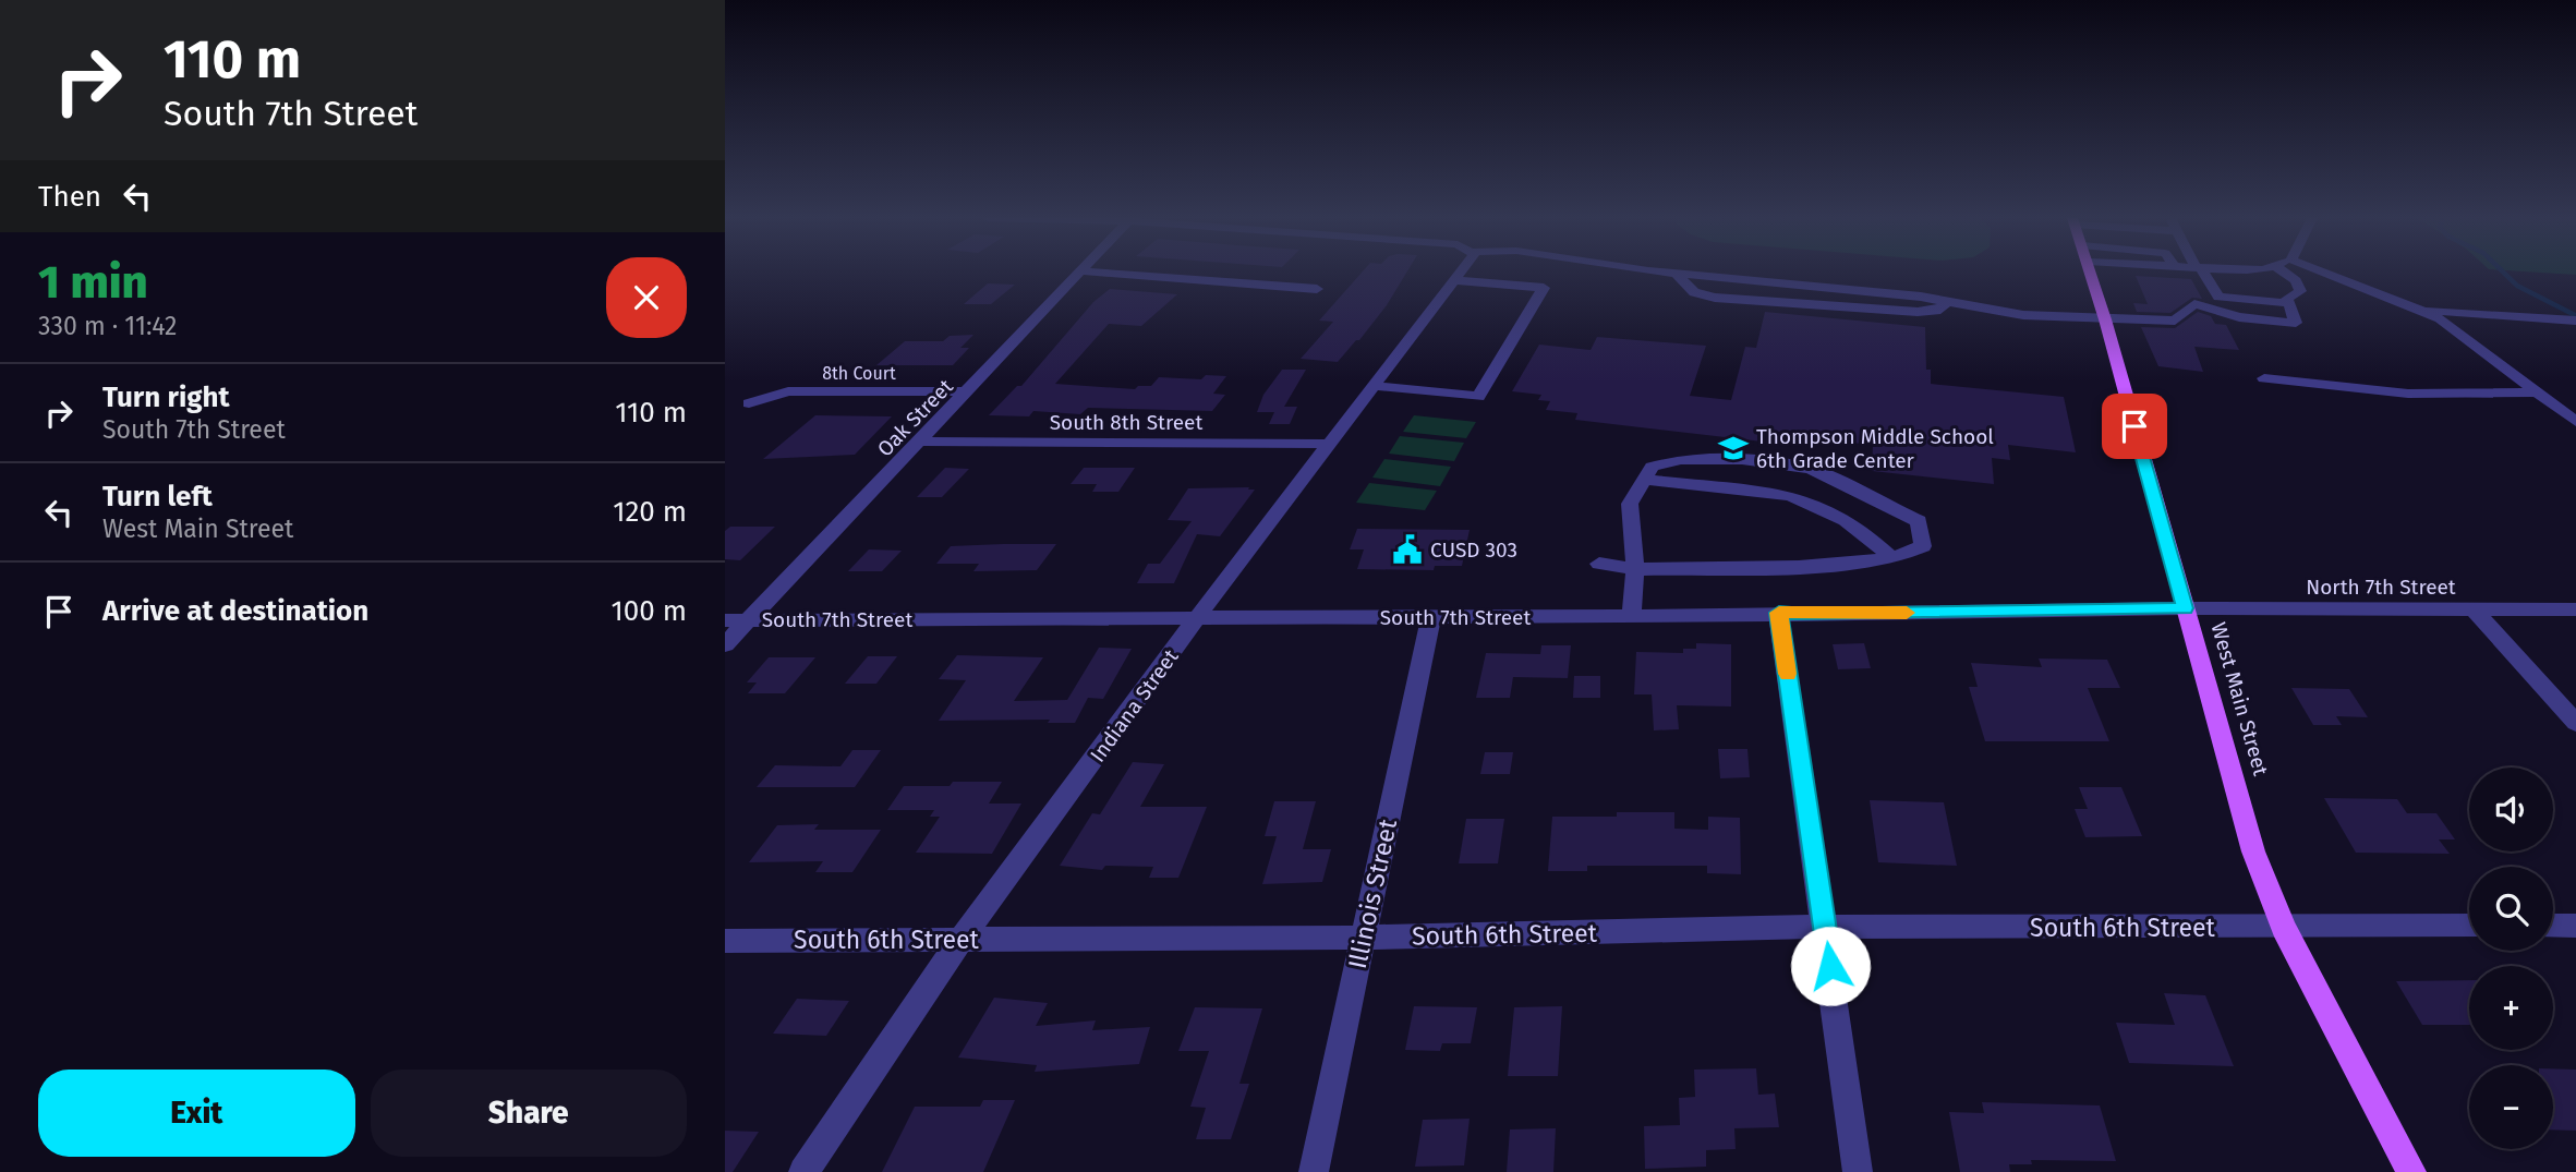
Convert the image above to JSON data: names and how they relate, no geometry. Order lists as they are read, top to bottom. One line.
{"streets":{"main road":["West Main Street"],"street":["8th Court","Oak Street","South 8th Street","North 7th Street","South 7th Street","Indiana Street","Illinois Street","South 6th Street"]},"crossings":[["8th Court","Oak Street"],["Oak Street","South 8th Street"],["Oak Street","South 7th Street"],["South 8th Street","Indiana Street"],["North 7th Street","South 7th Street"],["North 7th Street","West Main Street"],["South 7th Street","West Main Street"],["South 7th Street","Indiana Street"],["South 7th Street","Illinois Street"],["West Main Street","South 6th Street"],["Indiana Street","South 6th Street"],["Illinois Street","South 6th Street"]],"places":{"school or university":["Thompson Middle School 6th Grade Center"],"public building":["CUSD 303"]},"page":{"turn":["110 m","South 7th Street"],"then":"Then","heading":["1 min","330 m · 11:42"],"list":[{"name":"Turn right","note":"South 7th Street","value":"110 m"},{"name":"Turn left","note":"West Main Street","value":"120 m"},{"name":"Arrive at destination","value":"100 m"}],"map_buttons":["+","−"],"buttons":["Exit","Share"]}}
